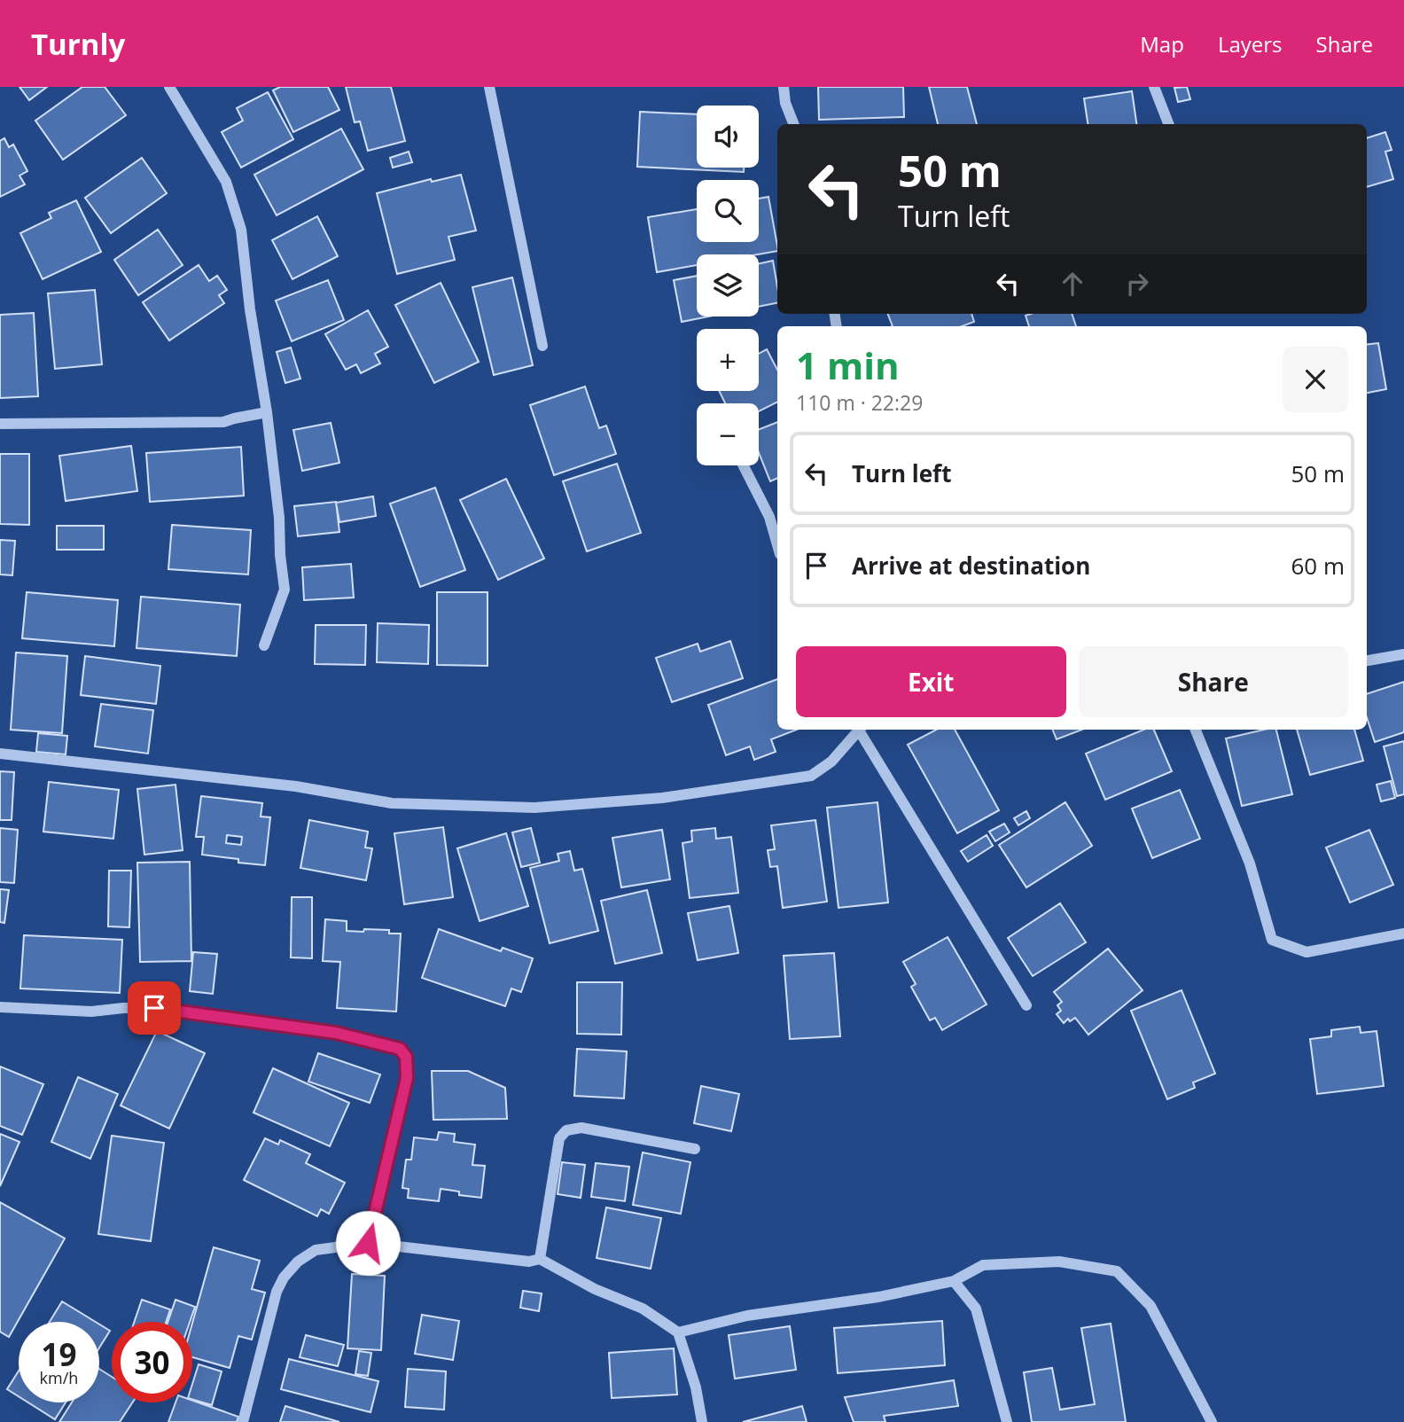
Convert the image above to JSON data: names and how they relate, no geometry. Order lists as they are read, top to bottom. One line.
{"page":{"header":"Turnly","nav":["Map","Layers","Share"],"map_buttons":["+","−"],"turn":["50 m","Turn left"],"heading":["1 min","110 m · 22:29"],"list":[{"name":"Turn left","value":"50 m"},{"name":"Arrive at destination","value":"60 m"}],"buttons":["Exit","Share"],"speed":"19 km/h","limit":"30"}}
